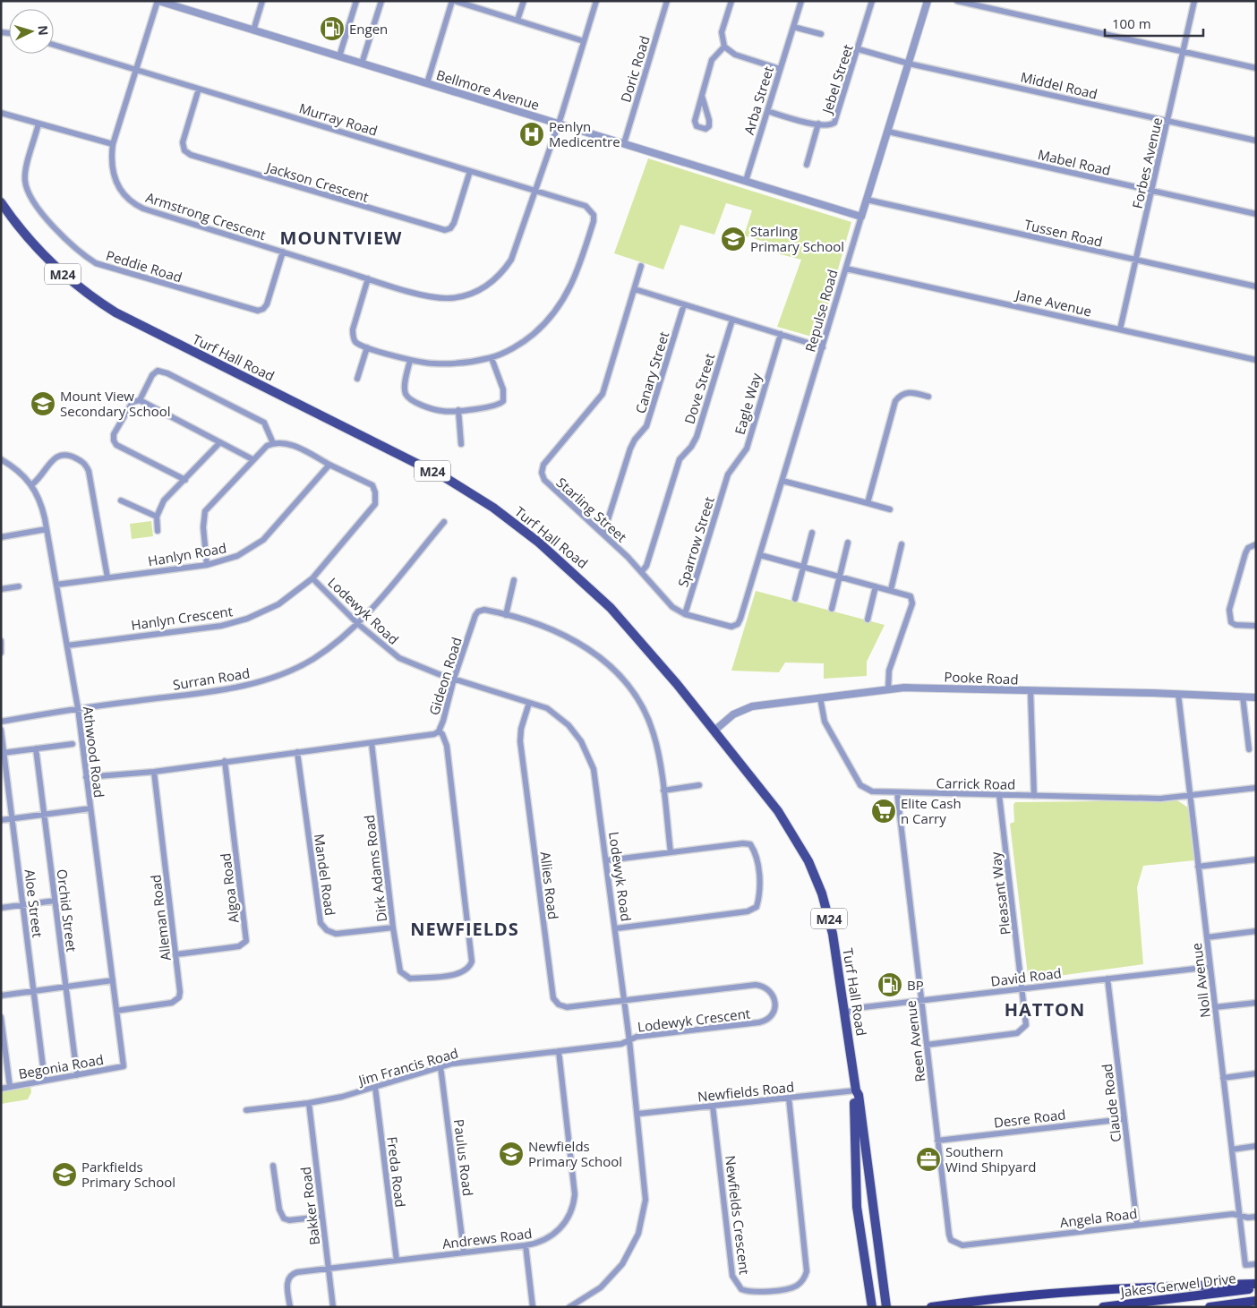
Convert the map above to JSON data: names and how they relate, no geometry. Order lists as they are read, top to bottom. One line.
{"streets":{"highway":["Jakes Gerwel Drive"],"main road":["M24","Turf Hall Road"],"street":["Doric Road","Jebel Street","Middel Road","Bellmore Avenue","Arba Street","Murray Road","Mabel Road","Forbes Avenue","Jackson Crescent","Armstrong Crescent","Tussen Road","Peddie Road","Jane Avenue","Repulse Road","Canary Street","Dove Street","Eagle Way","Starling Street","Sparrow Street","Hanlyn Road","Lodewyk Road","Hanlyn Crescent","Gideon Road","Pooke Road","Surran Road","Athwood Road","Carrick Road","Dirk Adams Road","Mandel Road","Allies Road","Algoa Road","Pleasant Way","Aloe Street","Orchid Street","Alleman Road","David Road","Noll Avenue","Lodewyk Crescent","Reen Avenue","Begonia Road","Jim Francis Road","Newfields Road","Claude Road","Desre Road","Paulus Road","Freda Road","Bakker Road","Newfields Crescent","Angela Road","Andrews Road"]},"crossings":[["Doric Road","Bellmore Avenue"],["Jebel Street","Middel Road"],["Jebel Street","Arba Street"],["Middel Road","Forbes Avenue"],["Middel Road","Repulse Road"],["Bellmore Avenue","Arba Street"],["Bellmore Avenue","Armstrong Crescent"],["Bellmore Avenue","Repulse Road"],["Murray Road","Jackson Crescent"],["Murray Road","Armstrong Crescent"],["Mabel Road","Forbes Avenue"],["Mabel Road","Repulse Road"],["Forbes Avenue","Tussen Road"],["Forbes Avenue","Jane Avenue"],["Armstrong Crescent","Peddie Road"],["Tussen Road","Repulse Road"],["Jane Avenue","Repulse Road"],["Repulse Road","Starling Street"],["Turf Hall Road","Pooke Road"],["Turf Hall Road","David Road"],["Turf Hall Road","Newfields Road"],["Canary Street","Starling Street"],["Dove Street","Starling Street"],["Eagle Way","Sparrow Street"],["Starling Street","Sparrow Street"],["Hanlyn Road","Hanlyn Crescent"],["Hanlyn Road","Athwood Road"],["Lodewyk Road","Hanlyn Crescent"],["Lodewyk Road","Gideon Road"],["Lodewyk Road","Surran Road"],["Lodewyk Road","Allies Road"],["Lodewyk Road","Lodewyk Crescent"],["Lodewyk Road","Jim Francis Road"],["Lodewyk Road","Newfields Road"],["Hanlyn Crescent","Athwood Road"],["Gideon Road","Athwood Road"],["Gideon Road","Dirk Adams Road"],["Gideon Road","Mandel Road"],["Gideon Road","Algoa Road"],["Gideon Road","Alleman Road"],["Pooke Road","Carrick Road"],["Pooke Road","Noll Avenue"],["Surran Road","Athwood Road"],["Athwood Road","Alleman Road"],["Athwood Road","Begonia Road"],["Carrick Road","Pleasant Way"],["Carrick Road","Noll Avenue"],["Carrick Road","Reen Avenue"],["Dirk Adams Road","Mandel Road"],["Allies Road","Lodewyk Crescent"],["Algoa Road","Alleman Road"],["Pleasant Way","David Road"],["Pleasant Way","Reen Avenue"],["Aloe Street","Begonia Road"],["Orchid Street","Begonia Road"],["David Road","Noll Avenue"],["David Road","Reen Avenue"],["David Road","Claude Road"],["Noll Avenue","Angela Road"],["Lodewyk Crescent","Jim Francis Road"],["Reen Avenue","Desre Road"],["Reen Avenue","Angela Road"],["Jim Francis Road","Paulus Road"],["Jim Francis Road","Freda Road"],["Jim Francis Road","Bakker Road"],["Jim Francis Road","Andrews Road"],["Newfields Road","Newfields Crescent"],["Claude Road","Desre Road"],["Claude Road","Angela Road"],["Paulus Road","Andrews Road"],["Freda Road","Andrews Road"],["Bakker Road","Andrews Road"]],"districts":["MOUNTVIEW","NEWFIELDS","HATTON"],"places":{"fuel station":["Engen","BP"],"hospital":["Penlyn Medicentre"],"school or university":["Starling Primary School","Mount View Secondary School","Newfields Primary School","Parkfields Primary School"],"supermarket":["Elite Cash n Carry"],"office":["Southern Wind Shipyard"]},"scale_bar":"100 m","north":"right"}
